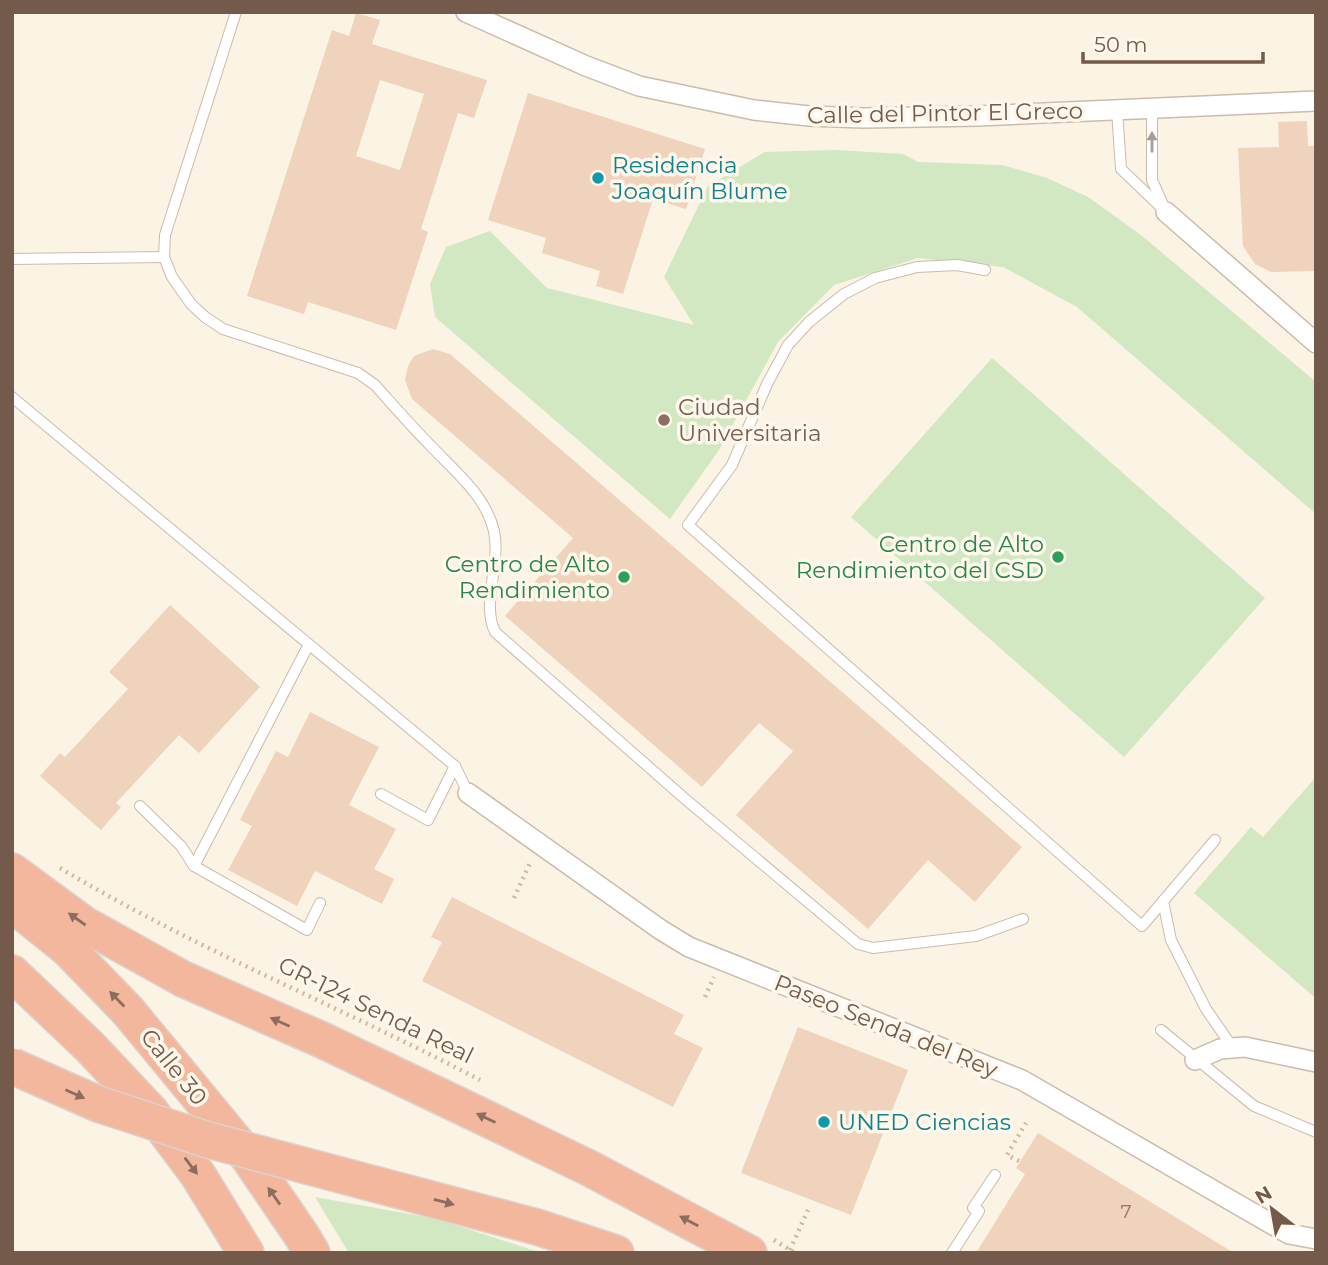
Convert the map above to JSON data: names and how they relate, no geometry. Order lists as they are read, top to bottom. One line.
{"streets":{"highway":["Calle 30"],"street":["Calle del Pintor El Greco","Paseo Senda del Rey"],"path":["GR-124 Senda Real"]},"places":["Residencia Joaquín Blume","Ciudad Universitaria","Centro de Alto Rendimiento del CSD","Centro de Alto Rendimiento","UNED Ciencias"],"house_numbers":["7"],"scale_bar":"50 m","north":"top left"}
